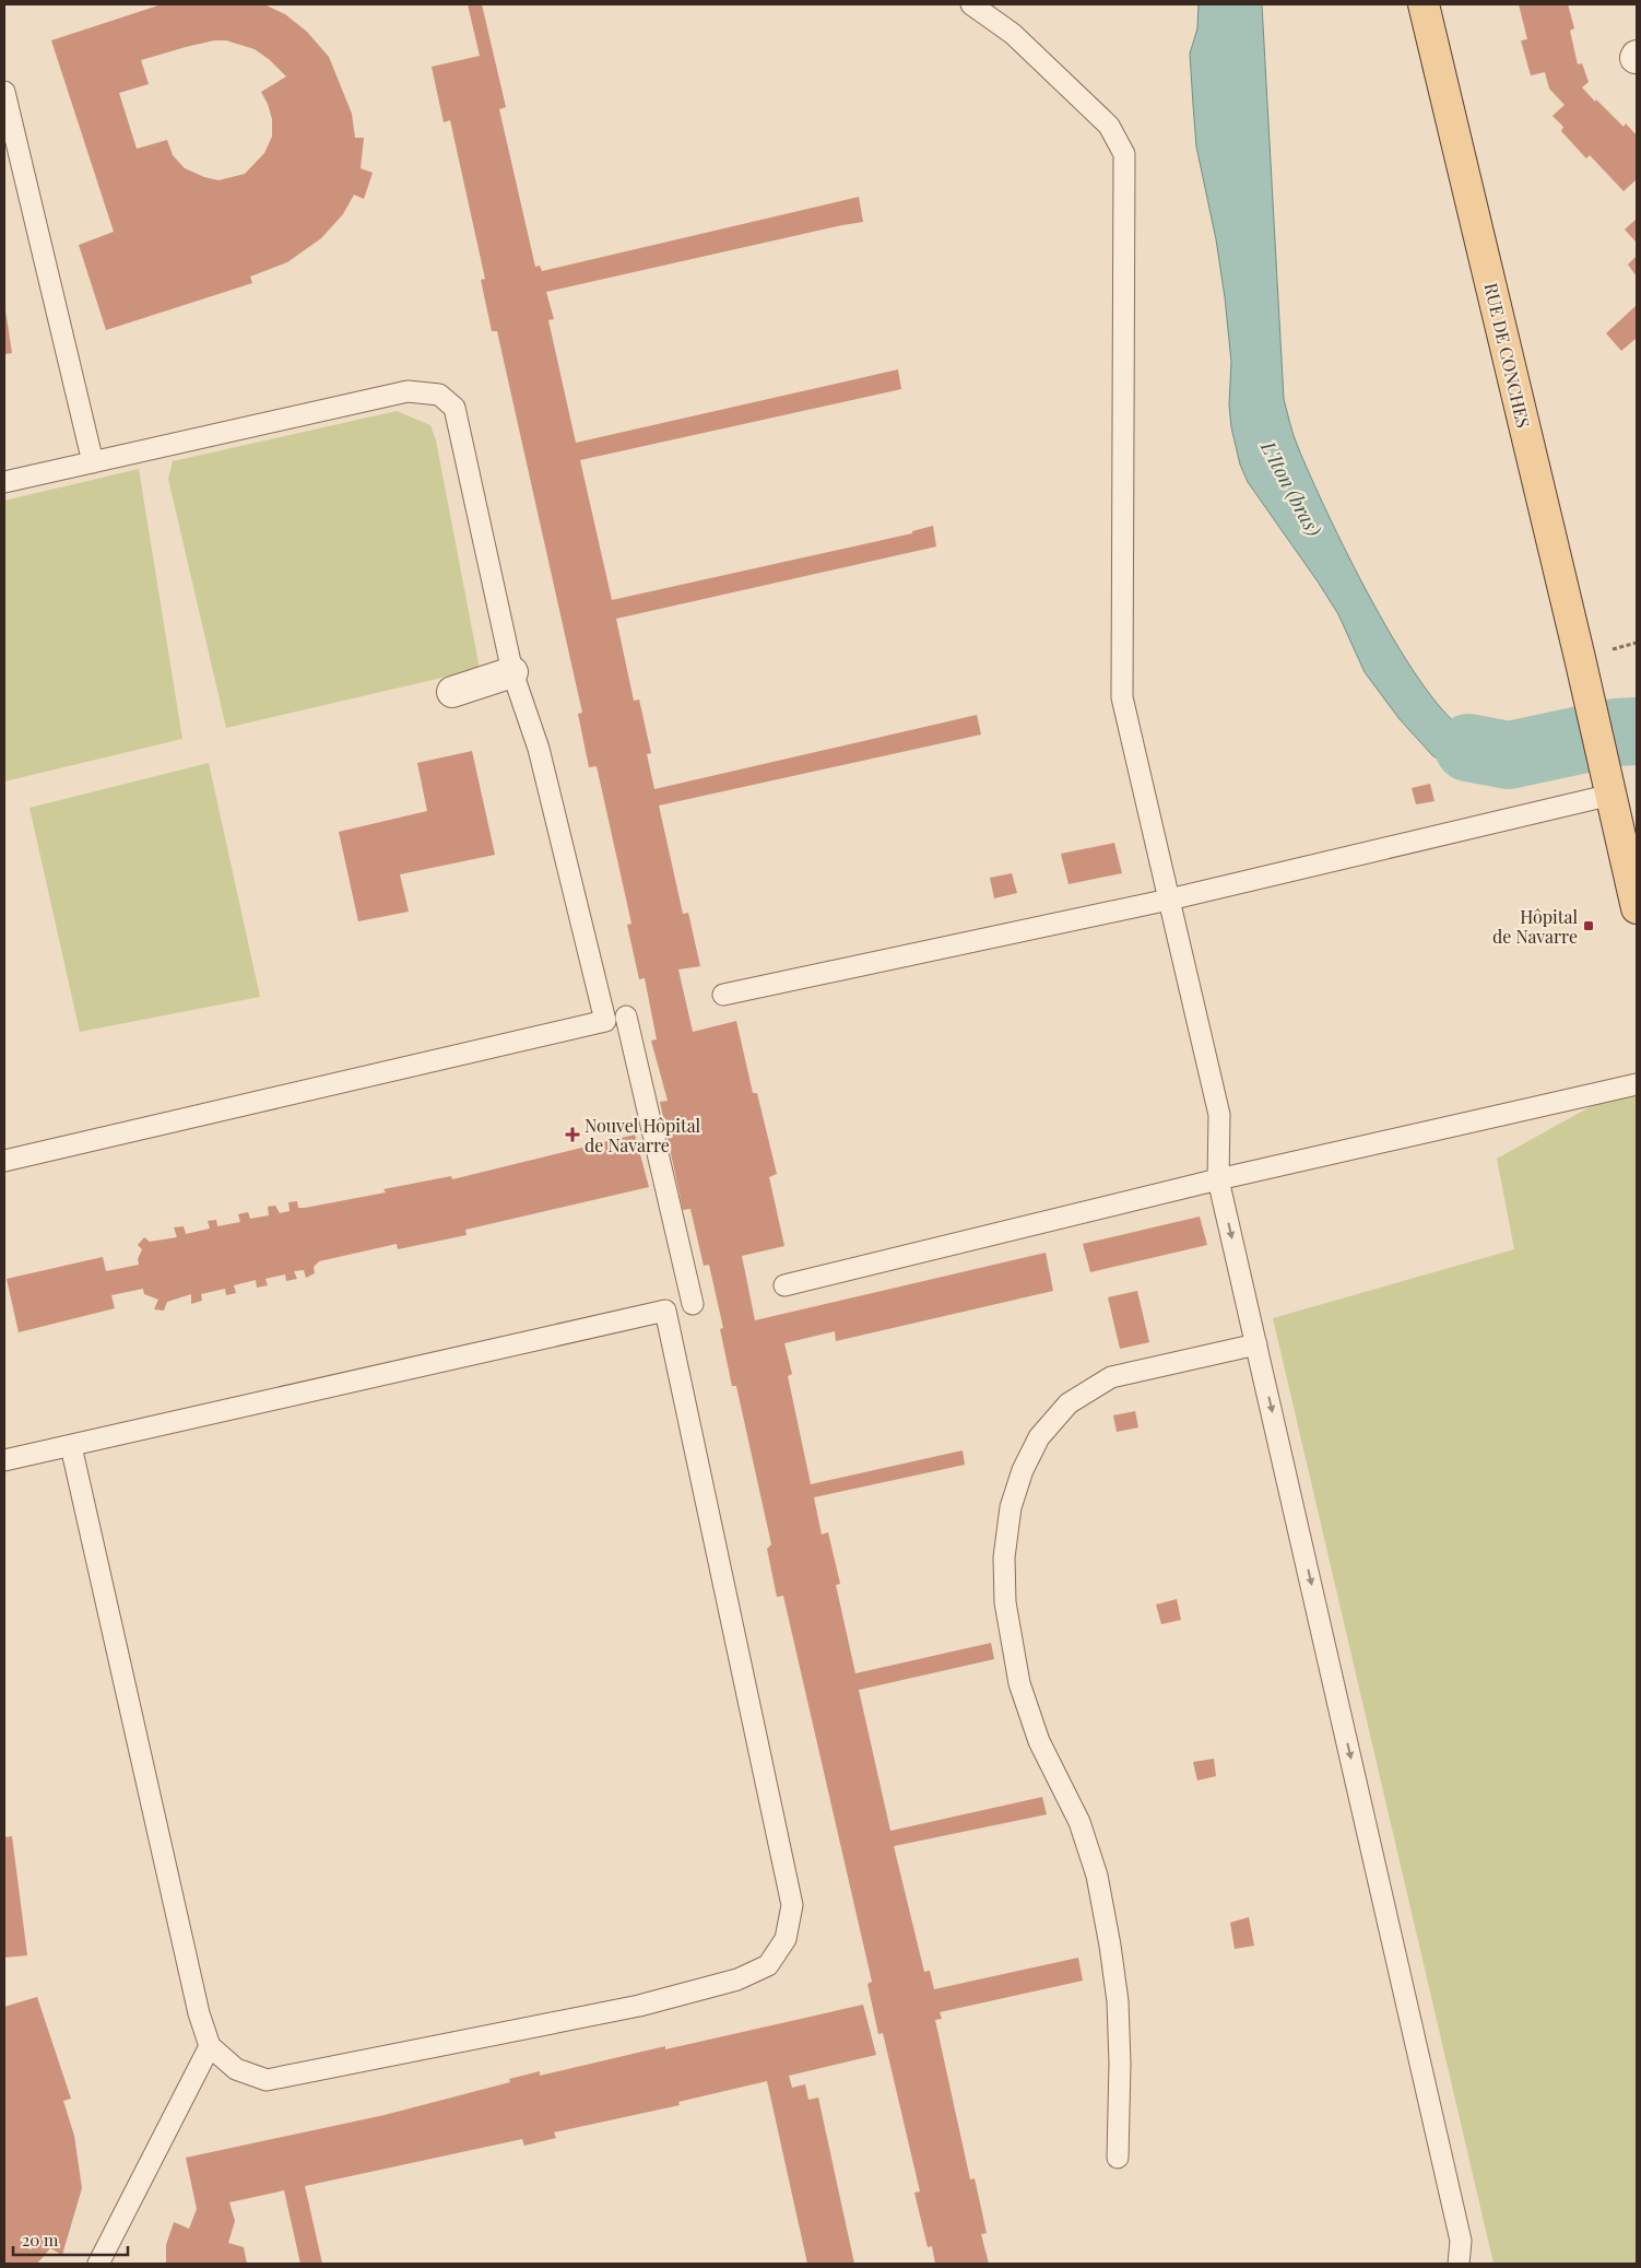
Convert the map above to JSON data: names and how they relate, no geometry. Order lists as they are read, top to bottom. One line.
{"streets":{"main road":["RUE DE CONCHES"]},"water":["L'Iton (bras)"],"places":{"transit":["Hôpital de Navarre"],"health":["Nouvel Hôpital de Navarre"]},"scale_bar":"20 m"}
